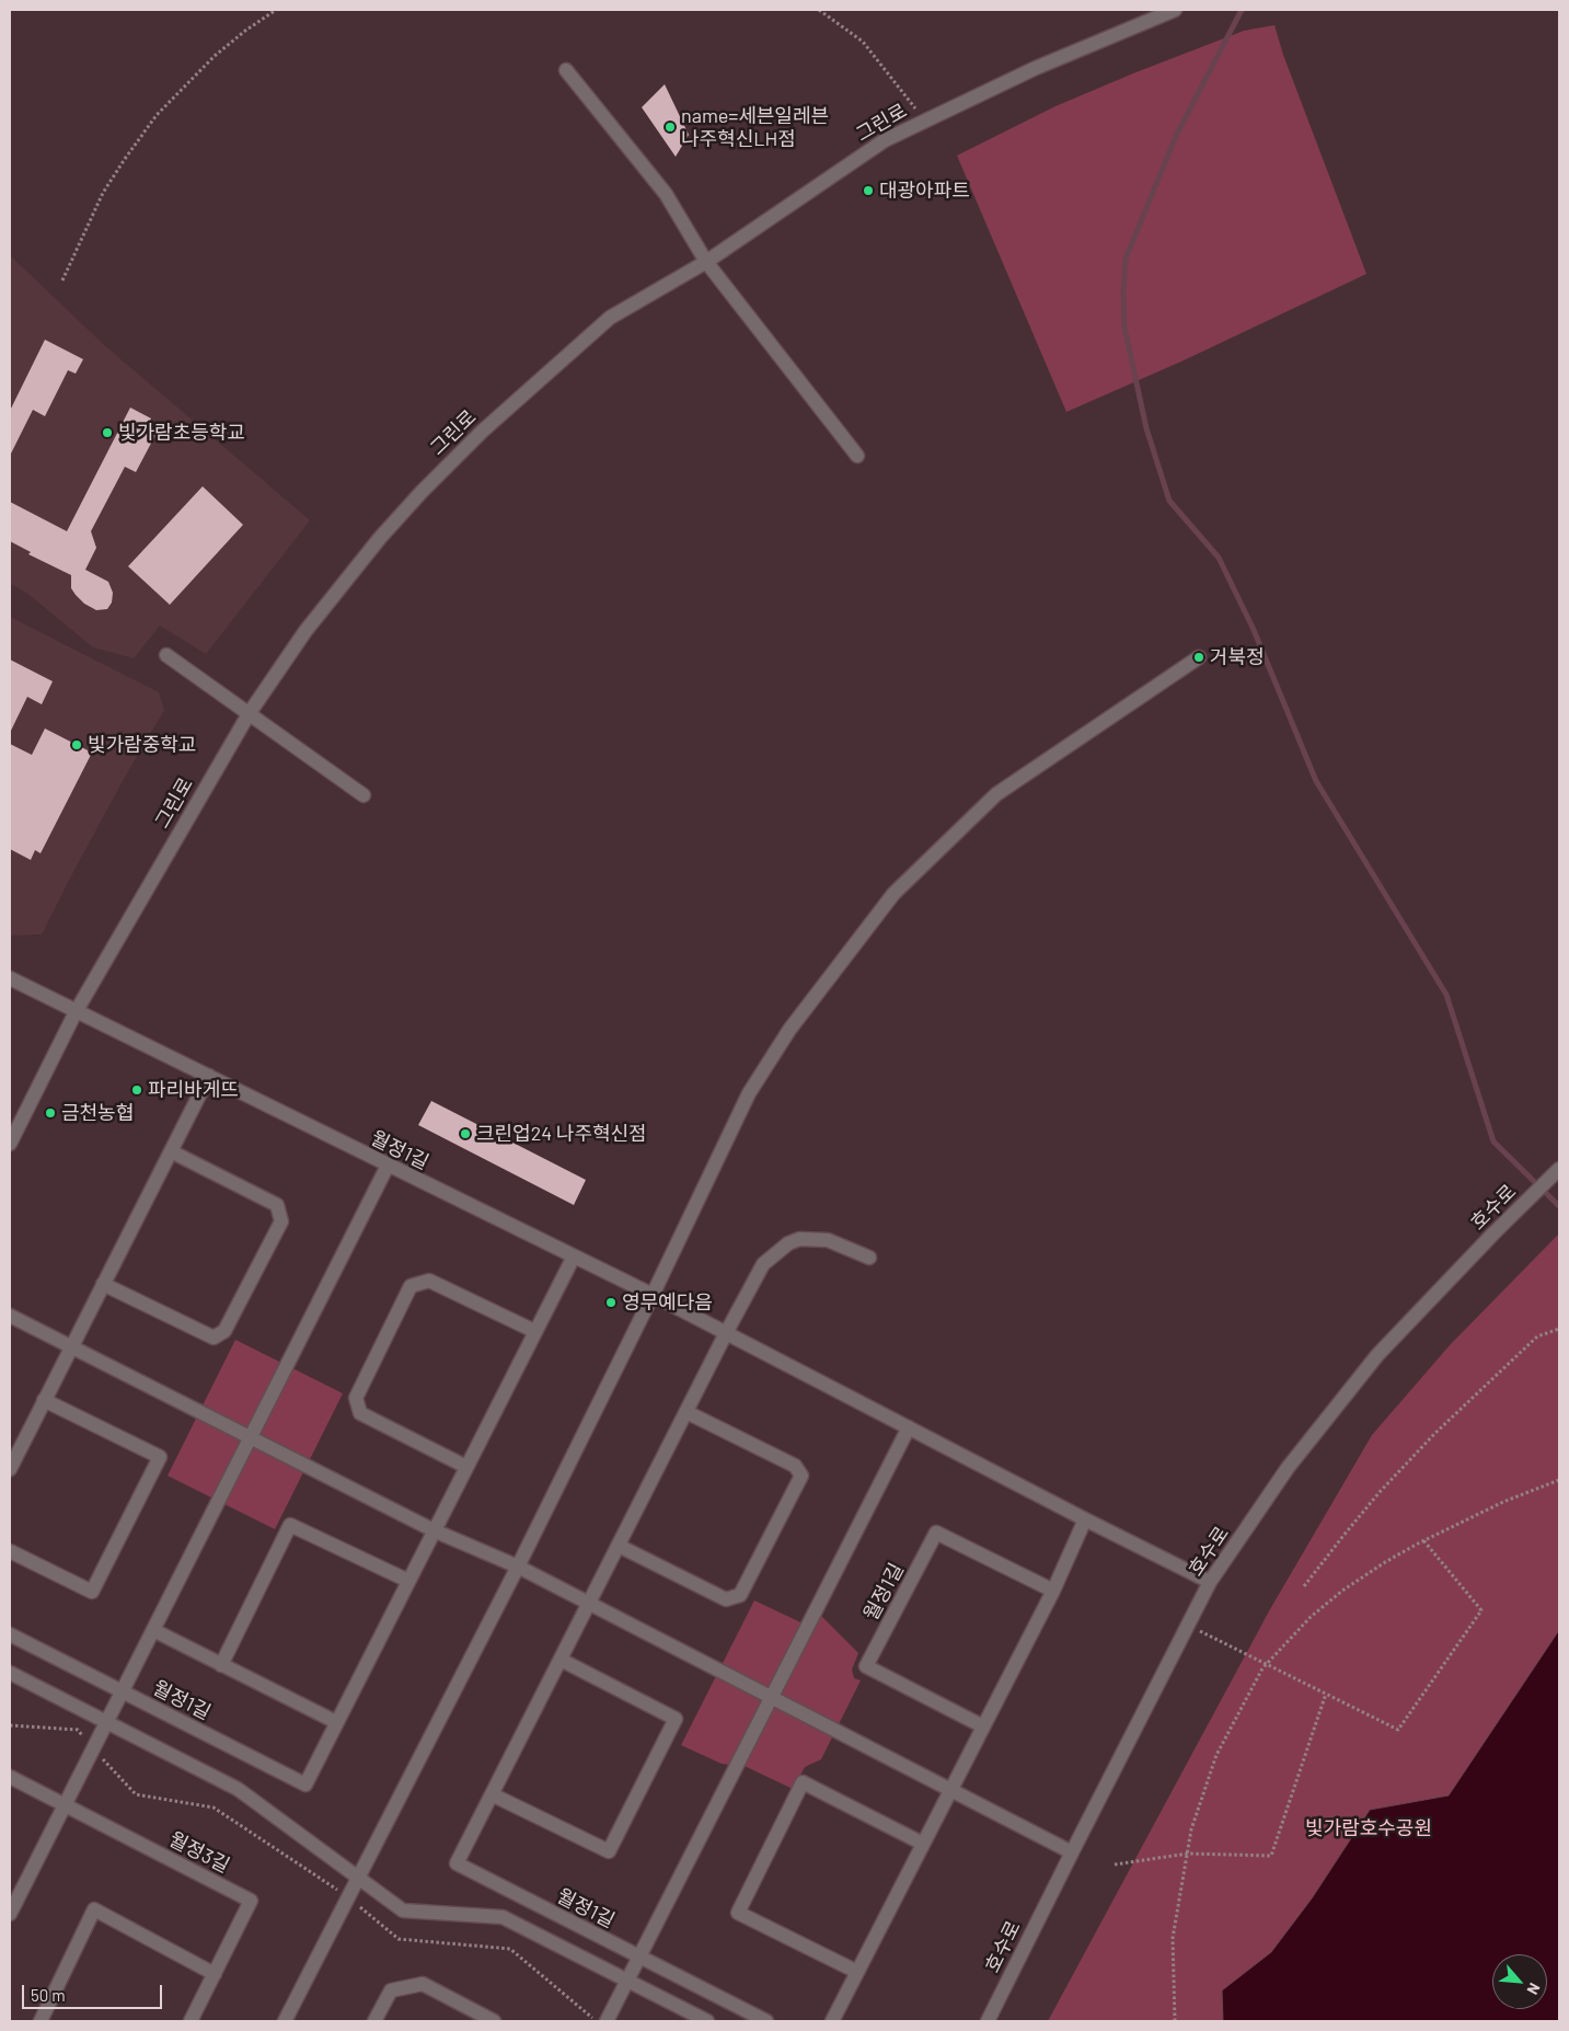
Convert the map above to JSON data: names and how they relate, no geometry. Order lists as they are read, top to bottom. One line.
{"streets":{"street":["그린로","월정1길","호수로","월정3길"]},"crossings":[["그린로","월정1길"],["월정1길","호수로"]],"parks":["빛가람호수공원"],"places":["name=세븐일레븐 나주혁신LH점","대광아파트","빛가람초등학교","거북정","빛가람중학교","파리바게뜨","금천농협","크린업24 나주혁신점","영무예다음"],"scale_bar":"50 m","north":"bottom right"}
